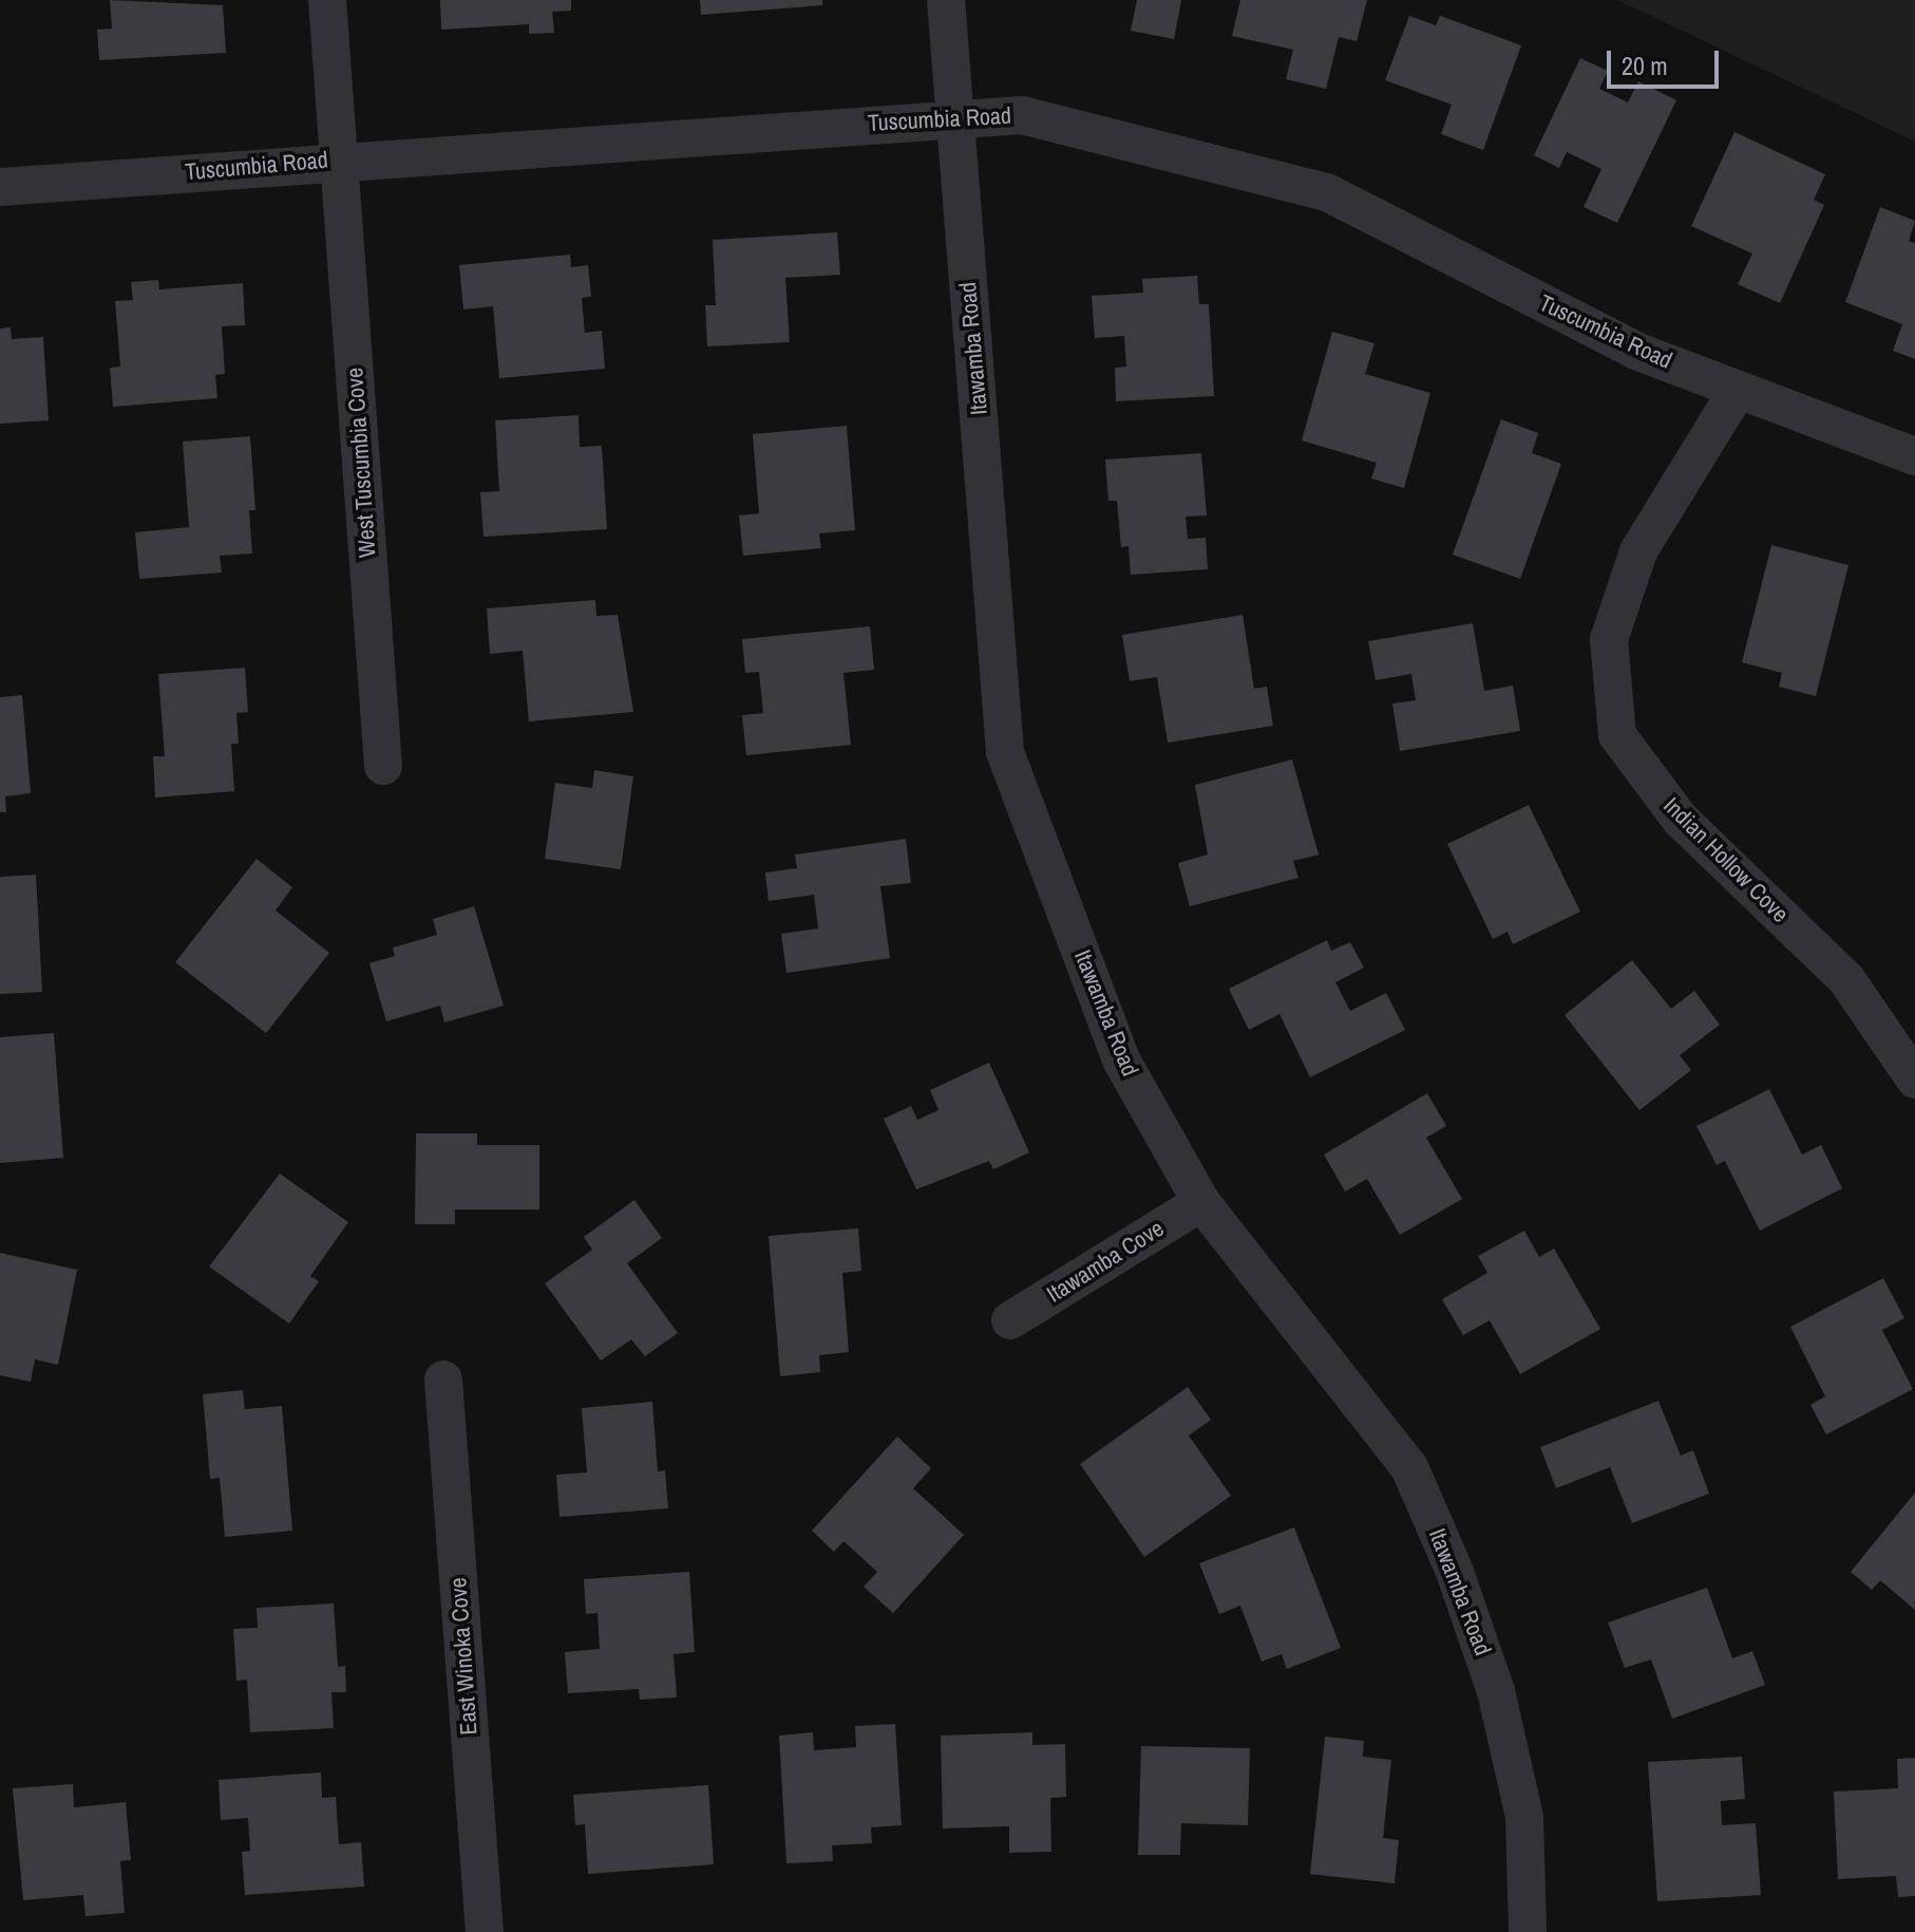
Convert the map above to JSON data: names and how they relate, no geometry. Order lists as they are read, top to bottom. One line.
{"streets":{"street":["Tuscumbia Road","Itawamba Road","West Tuscumbia Cove","Indian Hollow Cove","Itawamba Cove","East Winoka Cove"]},"crossings":[["Tuscumbia Road","Itawamba Road"],["Tuscumbia Road","West Tuscumbia Cove"],["Tuscumbia Road","Indian Hollow Cove"],["Itawamba Road","Itawamba Cove"]],"scale_bar":"20 m"}
